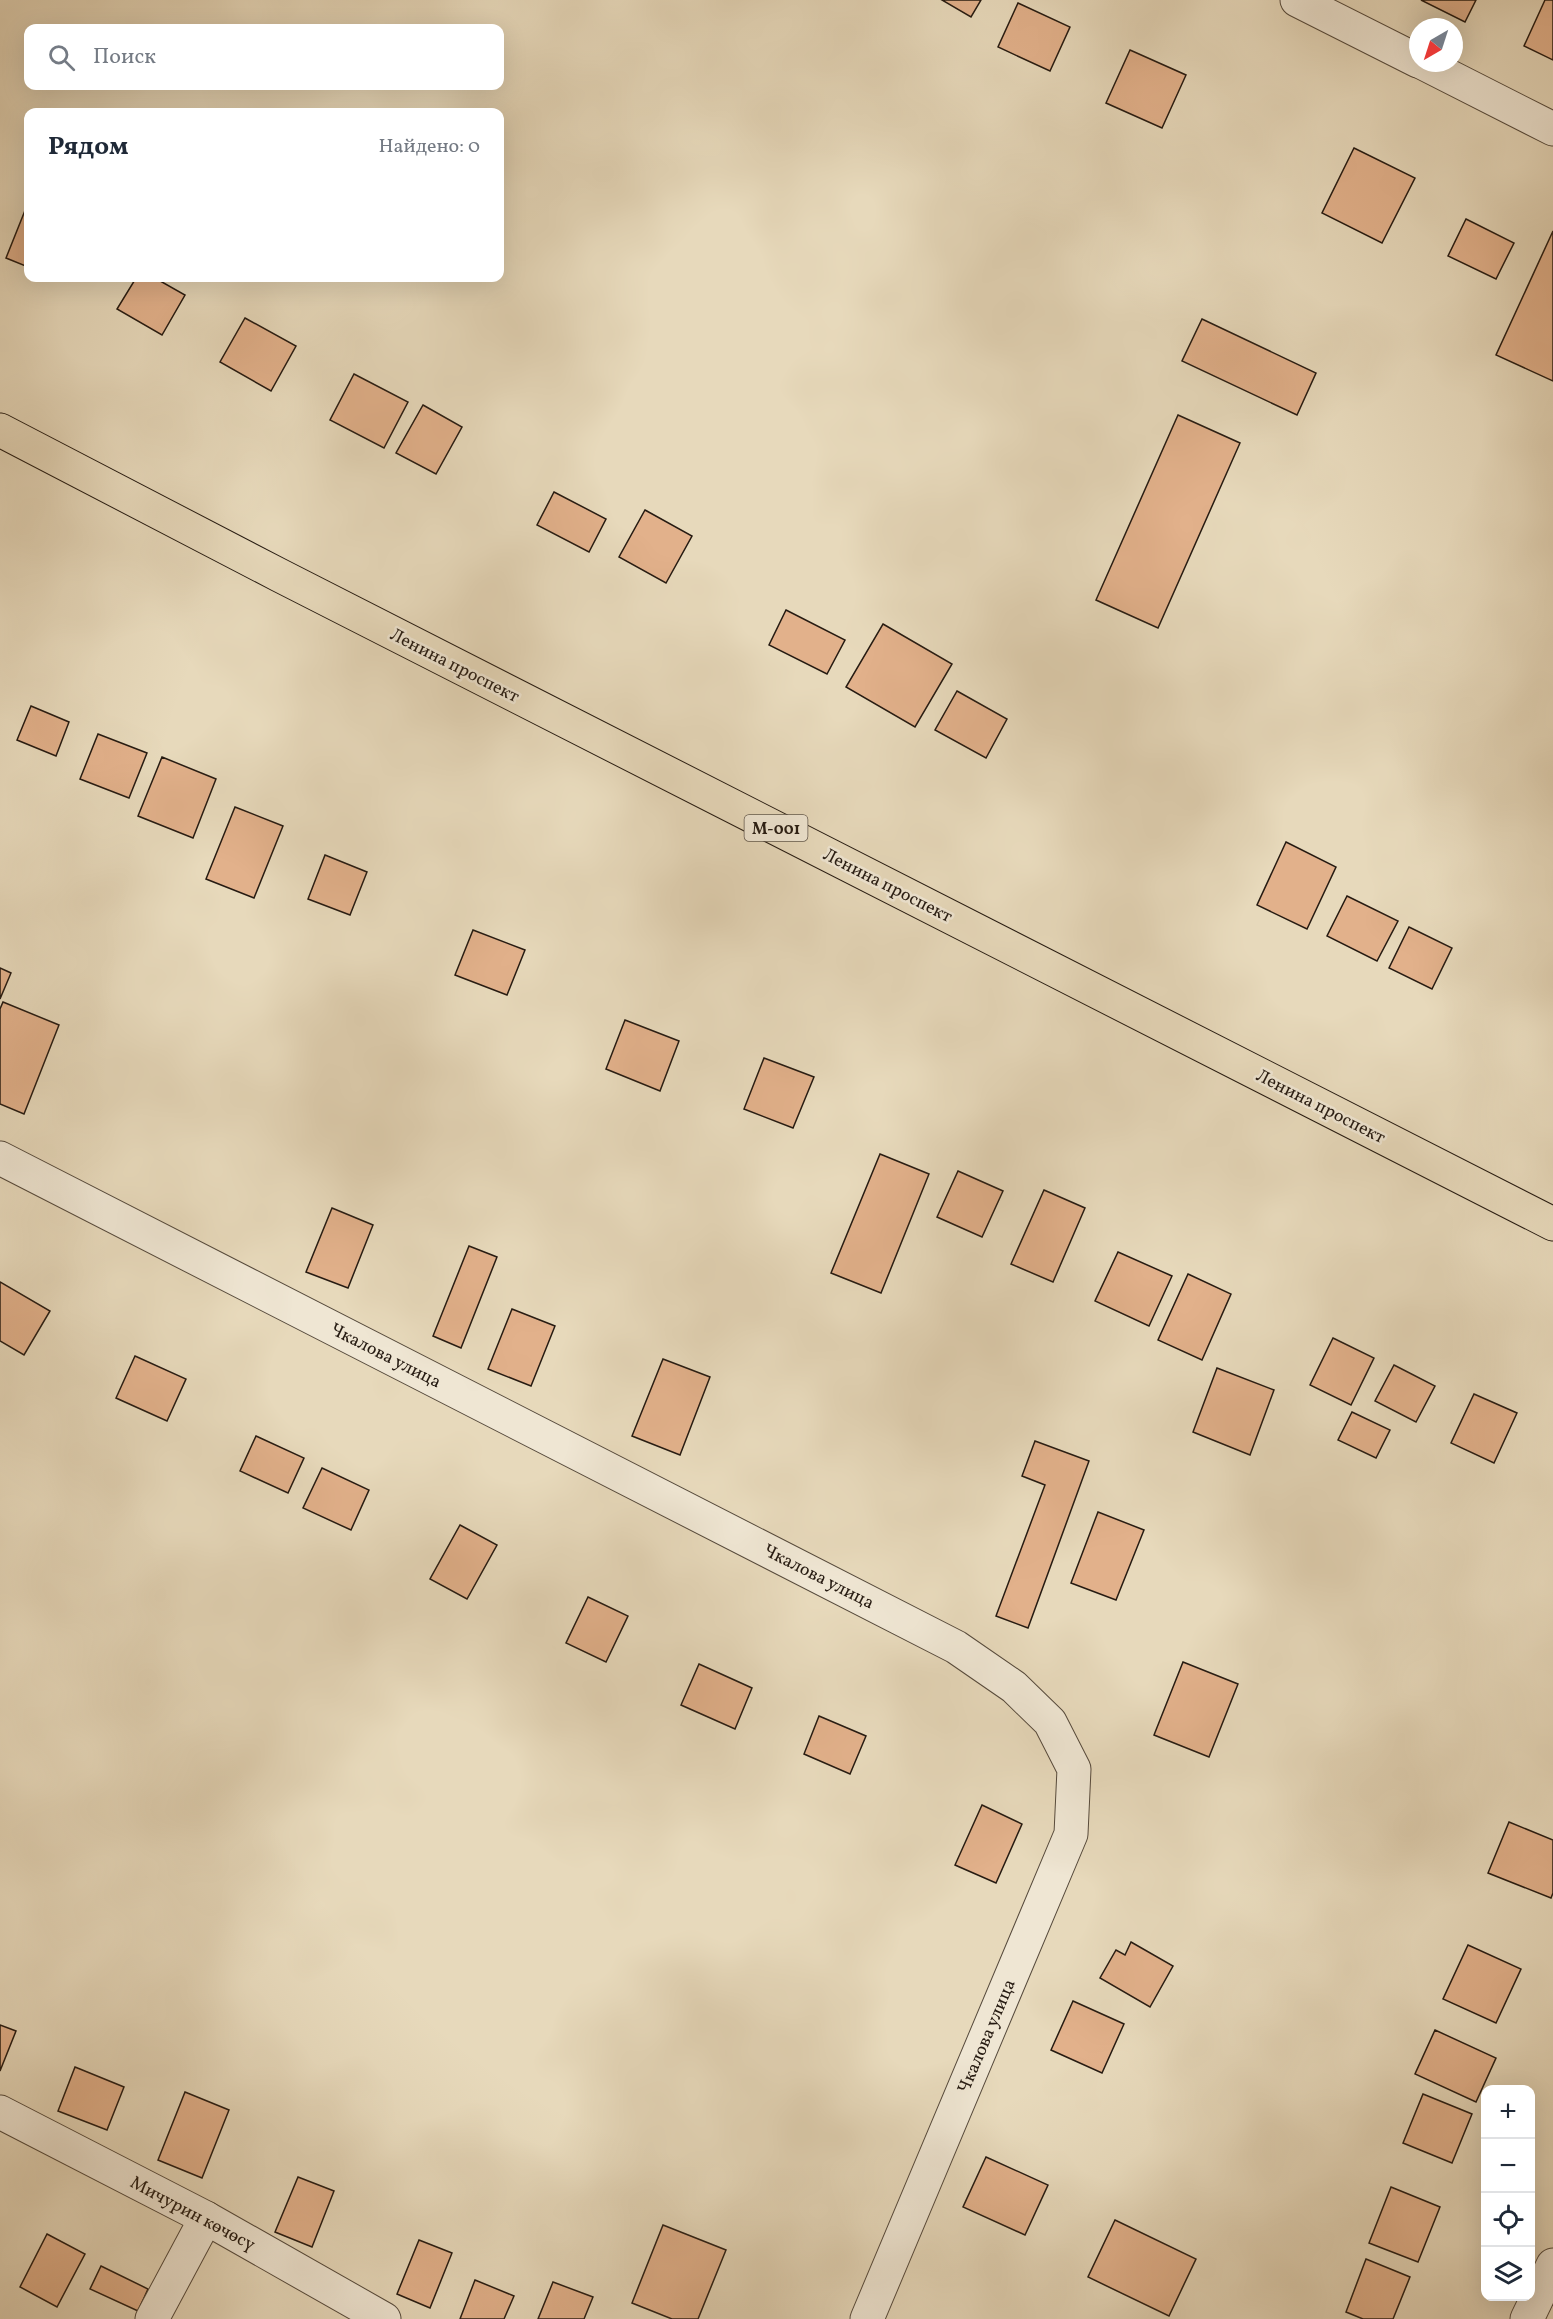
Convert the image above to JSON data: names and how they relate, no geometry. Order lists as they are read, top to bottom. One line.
{"streets":{"main road":["Ленина проспект","М-001"],"street":["Чкалова улица","Мичурин көчөсү"]},"north":"bottom left","page":{"search":"Поиск","heading":["Рядом","Найдено: 0"],"map_buttons":["+","−"]}}
